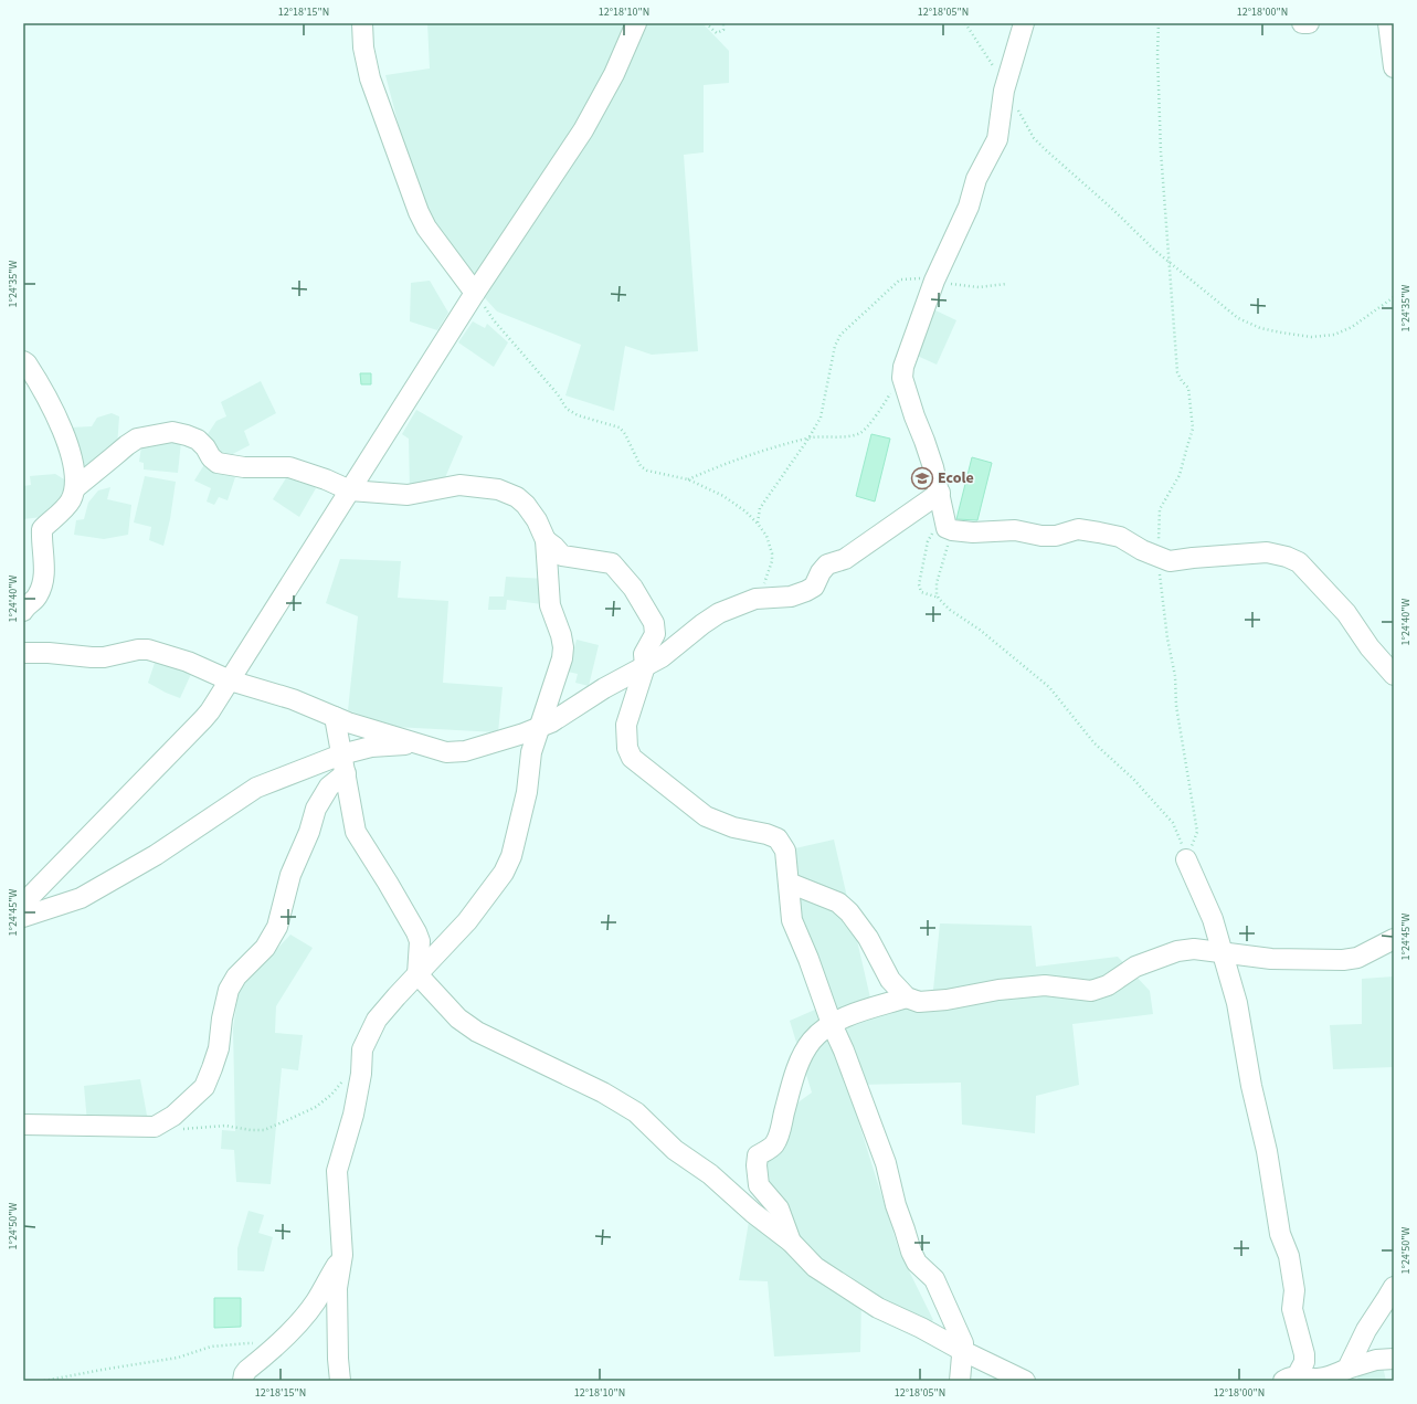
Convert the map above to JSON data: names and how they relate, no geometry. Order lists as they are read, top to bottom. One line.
{"places":{"school or university":["Ecole"]},"coordinates":["12°18'15\"N","12°18'10\"N","12°18'05\"N","12°18'00\"N","1°24'35\"W","1°24'40\"W","1°24'45\"W","1°24'50\"W"]}
